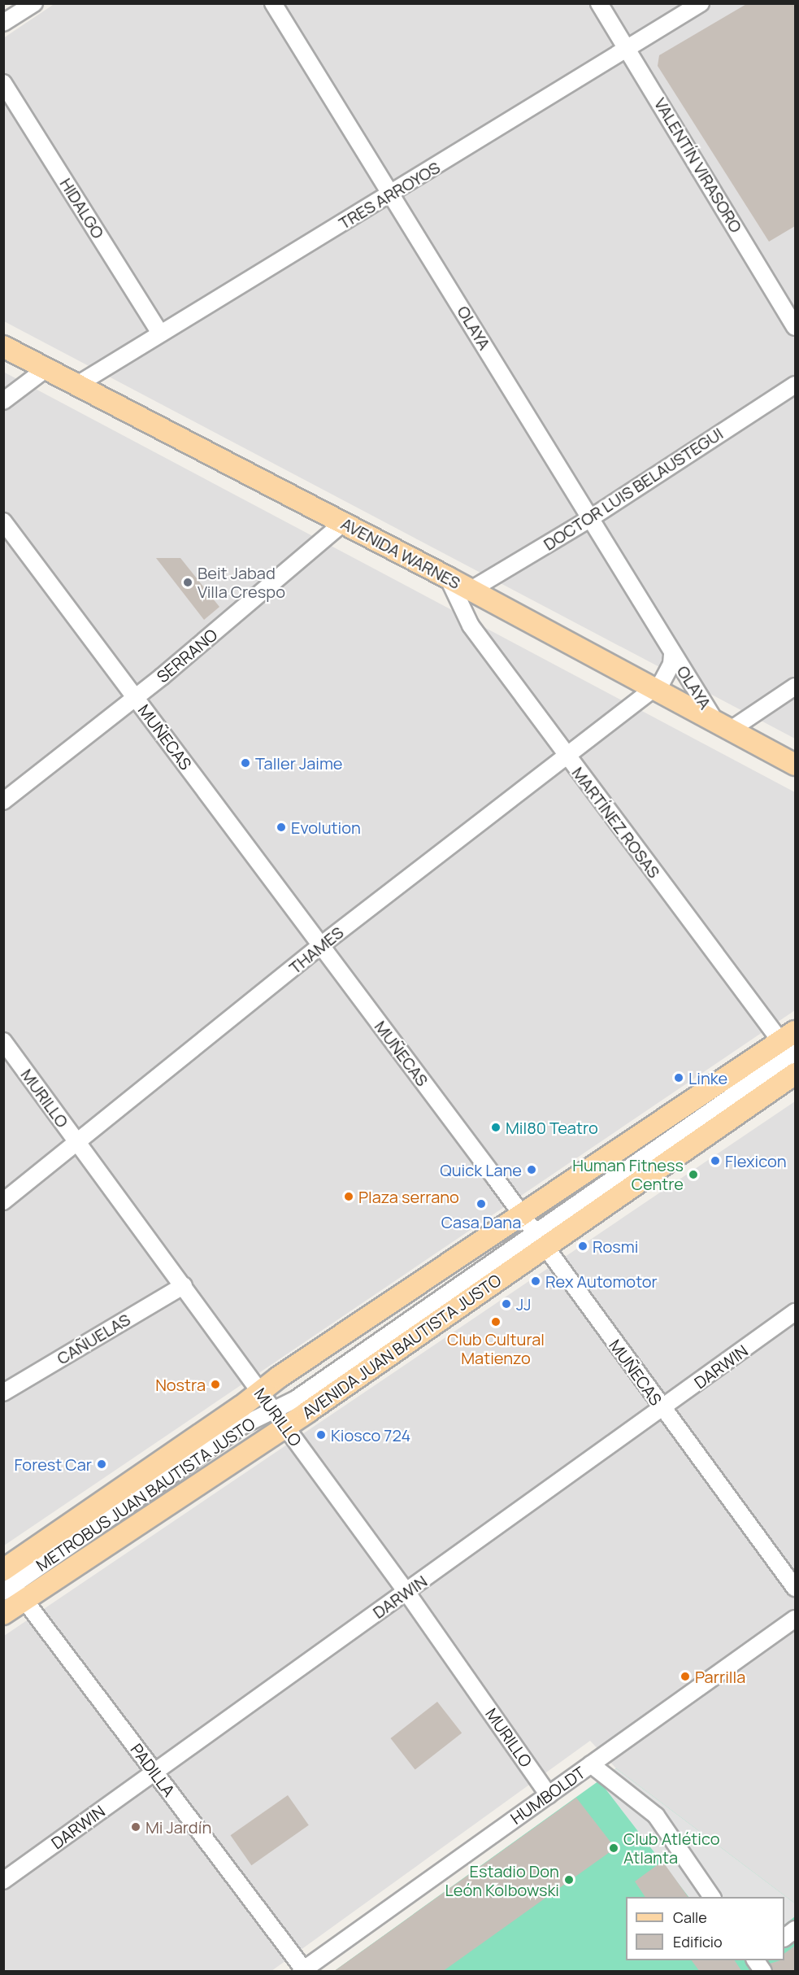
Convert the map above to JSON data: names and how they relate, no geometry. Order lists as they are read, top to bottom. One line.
{"streets":{"main road":["AVENIDA WARNES","AVENIDA JUAN BAUTISTA JUSTO"],"street":["VALENTÍN VIRASORO","TRES ARROYOS","HIDALGO","OLAYA","DOCTOR LUIS BELAUSTEGUI","SERRANO","MUÑECAS","MARTÍNEZ ROSAS","THAMES","MURILLO","CAÑUELAS","DARWIN","METROBUS JUAN BAUTISTA JUSTO","PADILLA","HUMBOLDT"]},"crossings":[["VALENTÍN VIRASORO","TRES ARROYOS"],["TRES ARROYOS","HIDALGO"],["TRES ARROYOS","OLAYA"],["TRES ARROYOS","AVENIDA WARNES"],["OLAYA","DOCTOR LUIS BELAUSTEGUI"],["OLAYA","AVENIDA WARNES"],["OLAYA","THAMES"],["DOCTOR LUIS BELAUSTEGUI","AVENIDA WARNES"],["AVENIDA WARNES","SERRANO"],["AVENIDA WARNES","MARTÍNEZ ROSAS"],["AVENIDA WARNES","THAMES"],["SERRANO","MUÑECAS"],["MUÑECAS","THAMES"],["MUÑECAS","AVENIDA JUAN BAUTISTA JUSTO"],["MUÑECAS","DARWIN"],["MUÑECAS","METROBUS JUAN BAUTISTA JUSTO"],["MARTÍNEZ ROSAS","THAMES"],["MARTÍNEZ ROSAS","AVENIDA JUAN BAUTISTA JUSTO"],["THAMES","MURILLO"],["MURILLO","CAÑUELAS"],["MURILLO","AVENIDA JUAN BAUTISTA JUSTO"],["MURILLO","DARWIN"],["MURILLO","METROBUS JUAN BAUTISTA JUSTO"],["MURILLO","HUMBOLDT"],["AVENIDA JUAN BAUTISTA JUSTO","METROBUS JUAN BAUTISTA JUSTO"],["AVENIDA JUAN BAUTISTA JUSTO","PADILLA"],["DARWIN","PADILLA"],["METROBUS JUAN BAUTISTA JUSTO","PADILLA"],["PADILLA","HUMBOLDT"]],"places":["Beit Jabad Villa Crespo","Taller Jaime","Evolution","Linke","Mil80 Teatro","Flexicon","Quick Lane","Human Fitness Centre","Plaza serrano","Casa Dana","Rosmi","Rex Automotor","JJ","Club Cultural Matienzo","Nostra","Kiosco 724","Forest Car","Parrilla","Mi Jardín","Club Atlético Atlanta","Estadio Don León Kolbowski"],"legend":["Calle","Edificio"]}
